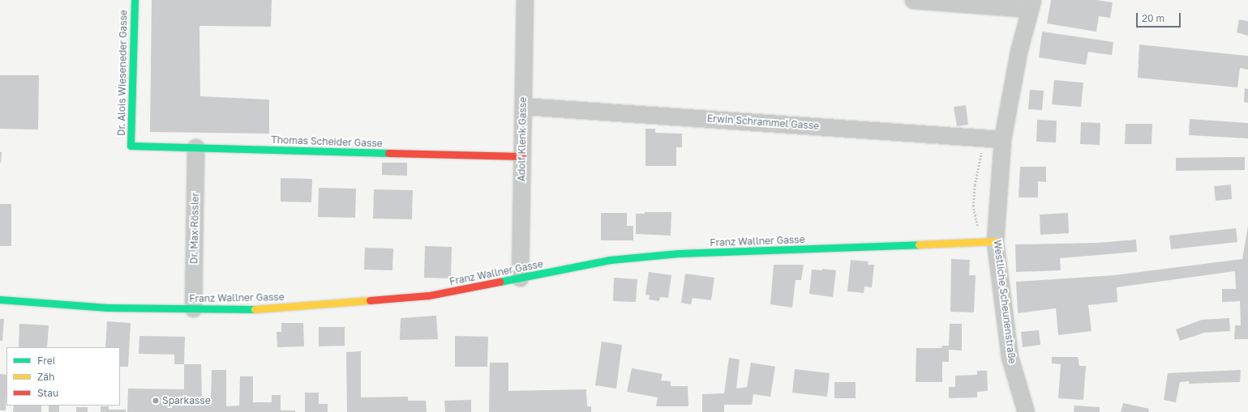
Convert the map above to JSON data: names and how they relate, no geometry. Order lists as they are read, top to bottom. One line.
{"streets":{"street":["Dr. Alois Wieseneder Gasse","Erwin Schrammel Gasse","Adolf Klenk Gasse","Thomas Scheider Gasse","Dr. Max Rössler","Franz Wallner Gasse","Westliche Scheunenstraße"]},"crossings":[["Dr. Alois Wieseneder Gasse","Thomas Scheider Gasse"],["Erwin Schrammel Gasse","Adolf Klenk Gasse"],["Erwin Schrammel Gasse","Westliche Scheunenstraße"],["Adolf Klenk Gasse","Thomas Scheider Gasse"],["Adolf Klenk Gasse","Franz Wallner Gasse"],["Thomas Scheider Gasse","Dr. Max Rössler"],["Dr. Max Rössler","Franz Wallner Gasse"],["Franz Wallner Gasse","Westliche Scheunenstraße"]],"places":["Sparkasse"],"legend":["Frei","Zäh","Stau"],"scale_bar":"20 m"}
